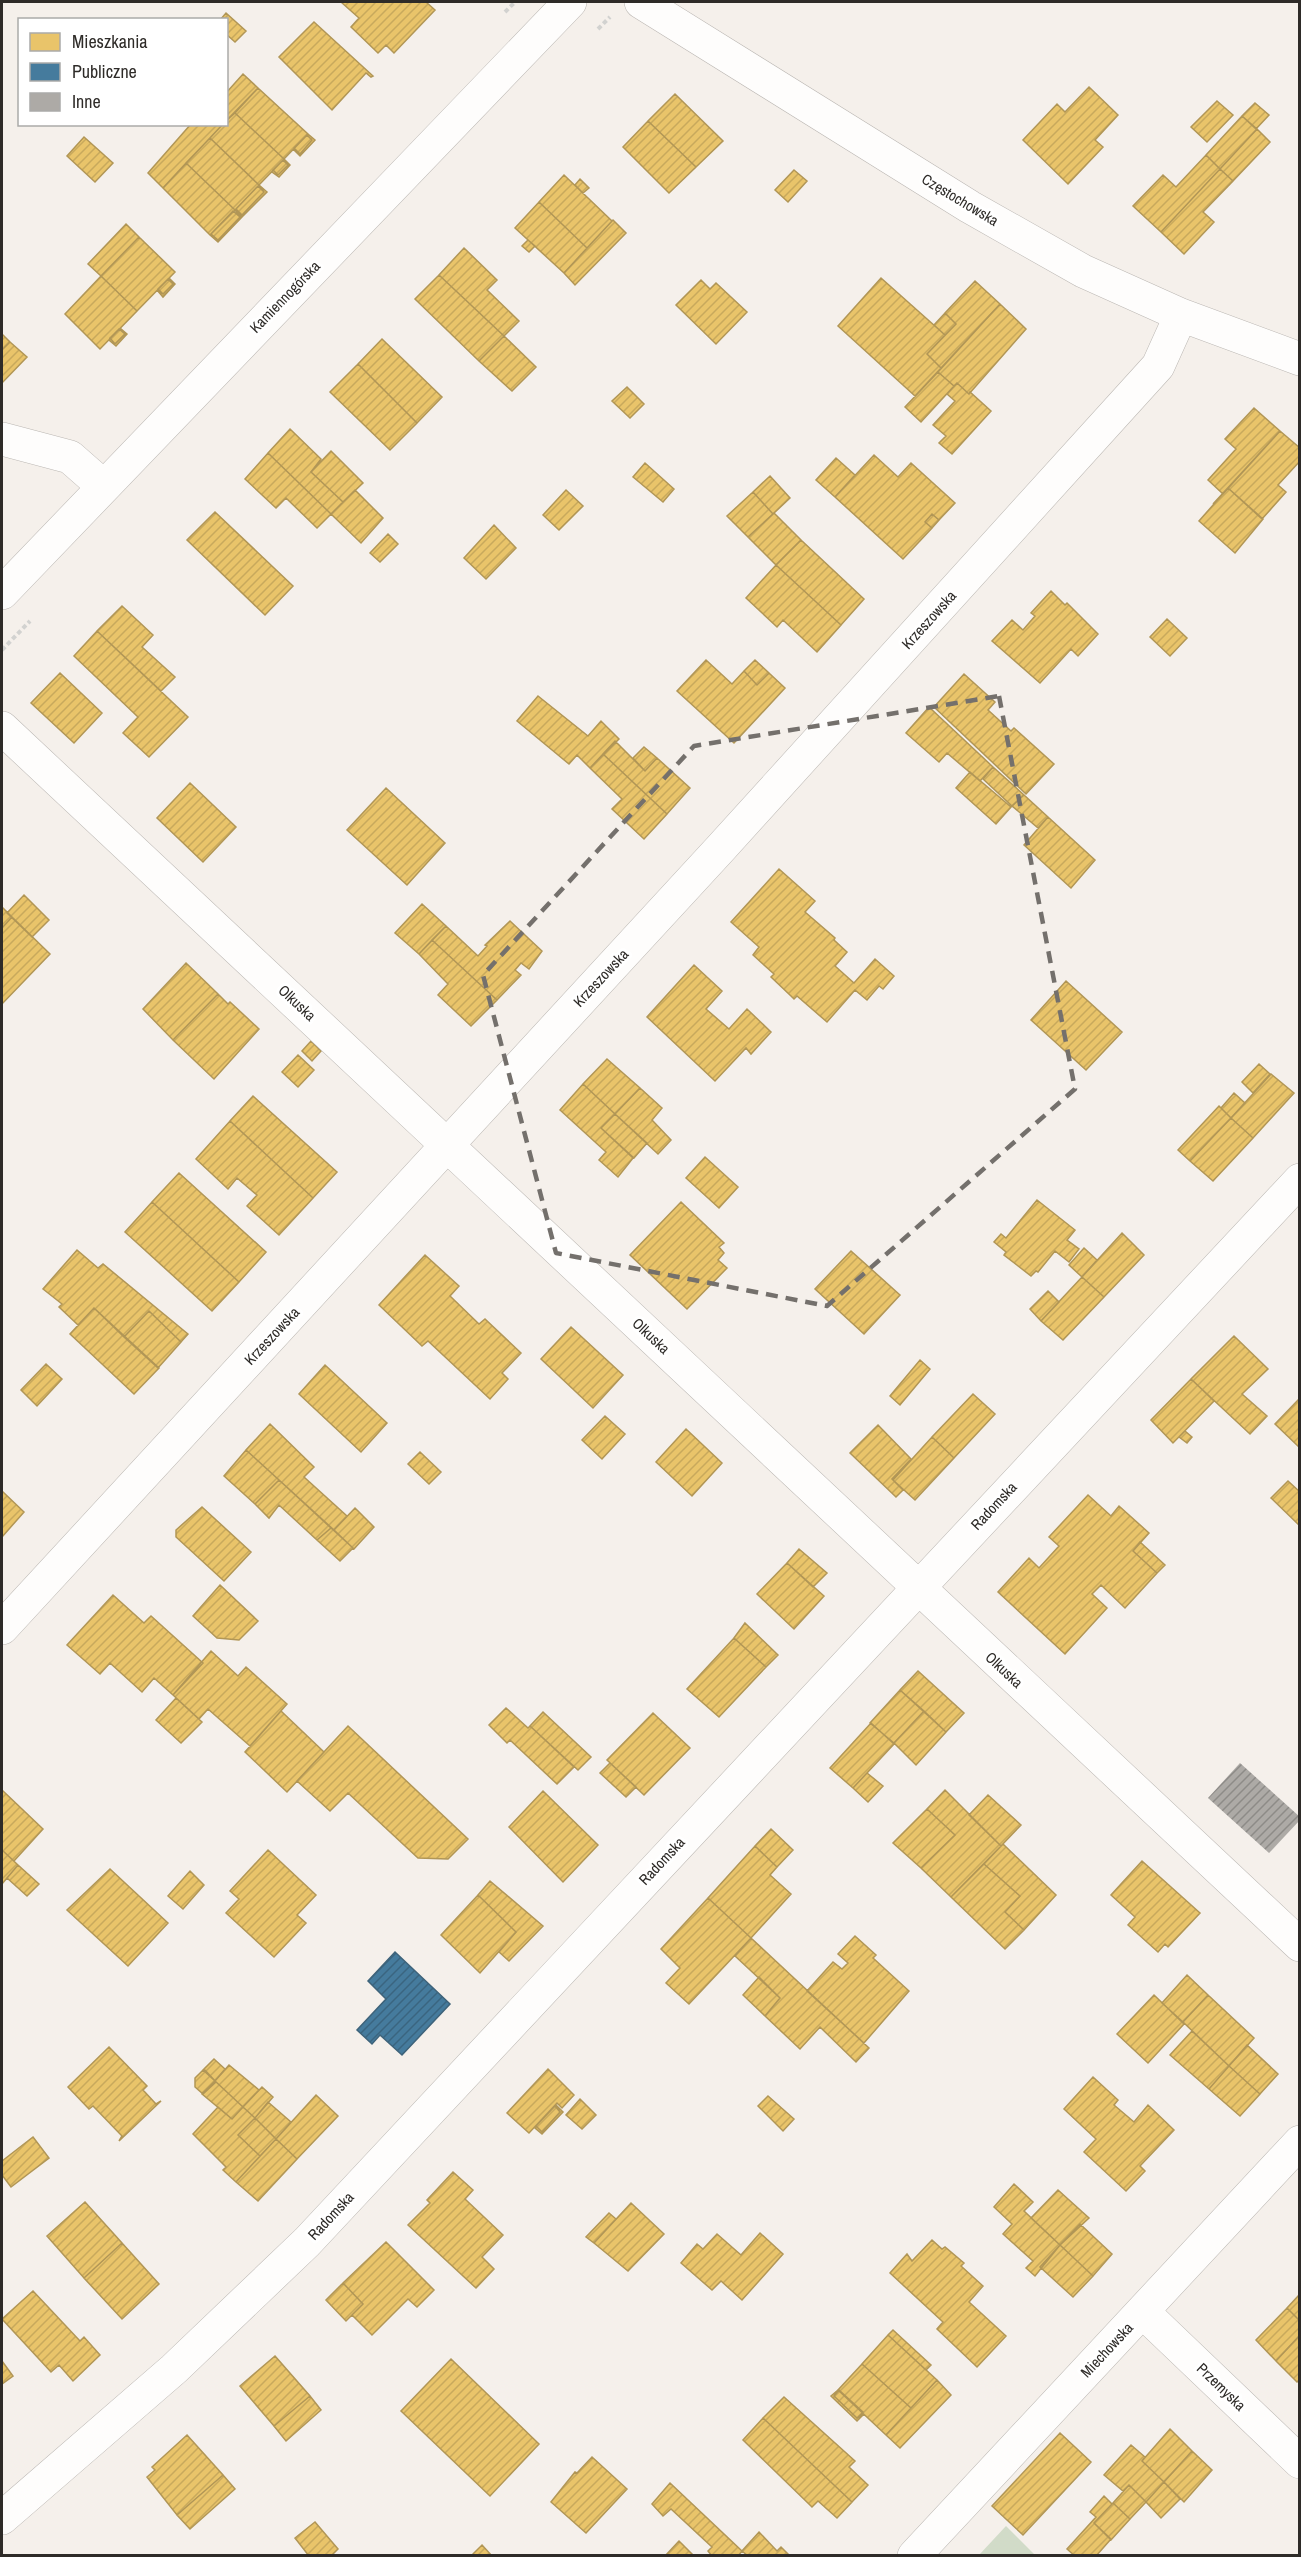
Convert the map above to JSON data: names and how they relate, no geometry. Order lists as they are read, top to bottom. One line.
{"streets":{"street":["Częstochowska","Kamiennogórska","Krzeszowska","Olkuska","Radomska","Miechowska","Przemyska"]},"crossings":[["Częstochowska","Krzeszowska"],["Krzeszowska","Olkuska"],["Olkuska","Radomska"],["Miechowska","Przemyska"]],"legend":["Mieszkania","Publiczne","Inne"]}
